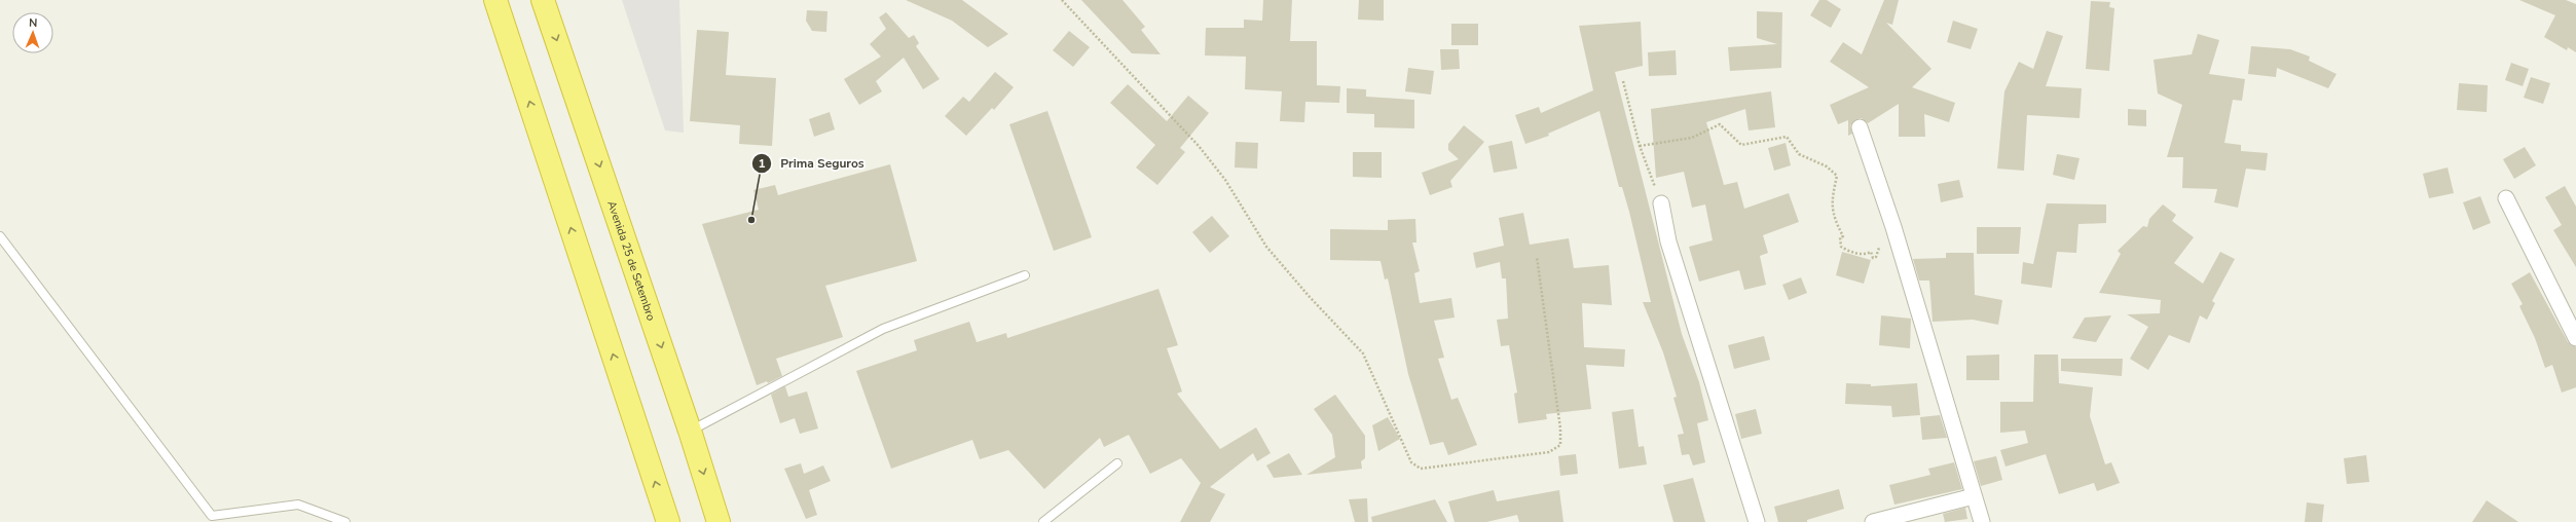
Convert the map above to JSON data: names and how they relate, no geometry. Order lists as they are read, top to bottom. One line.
{"streets":{"highway":["Avenida 25 de Setembro"]},"places":["Prima Seguros"],"north":"top"}
